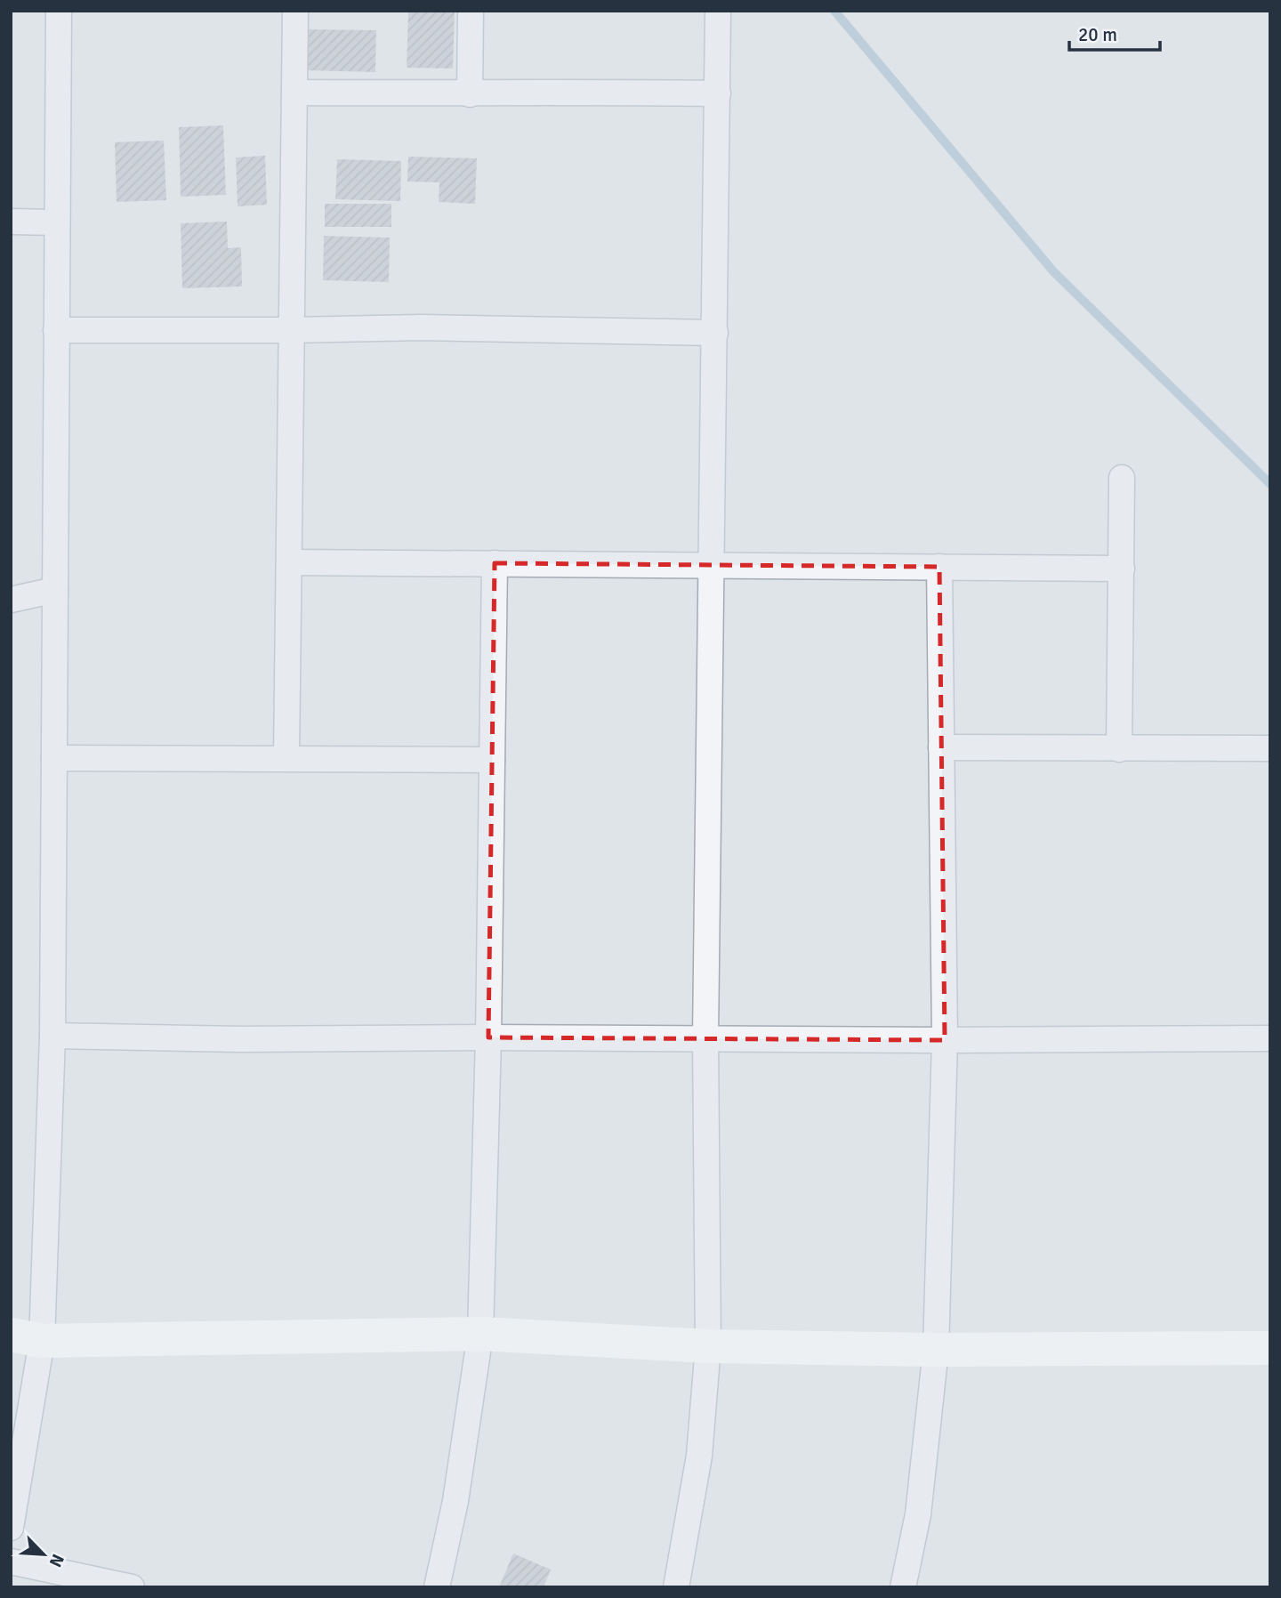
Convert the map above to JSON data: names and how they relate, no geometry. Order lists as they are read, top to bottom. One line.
{"scale_bar":"20 m","north":"bottom right"}
